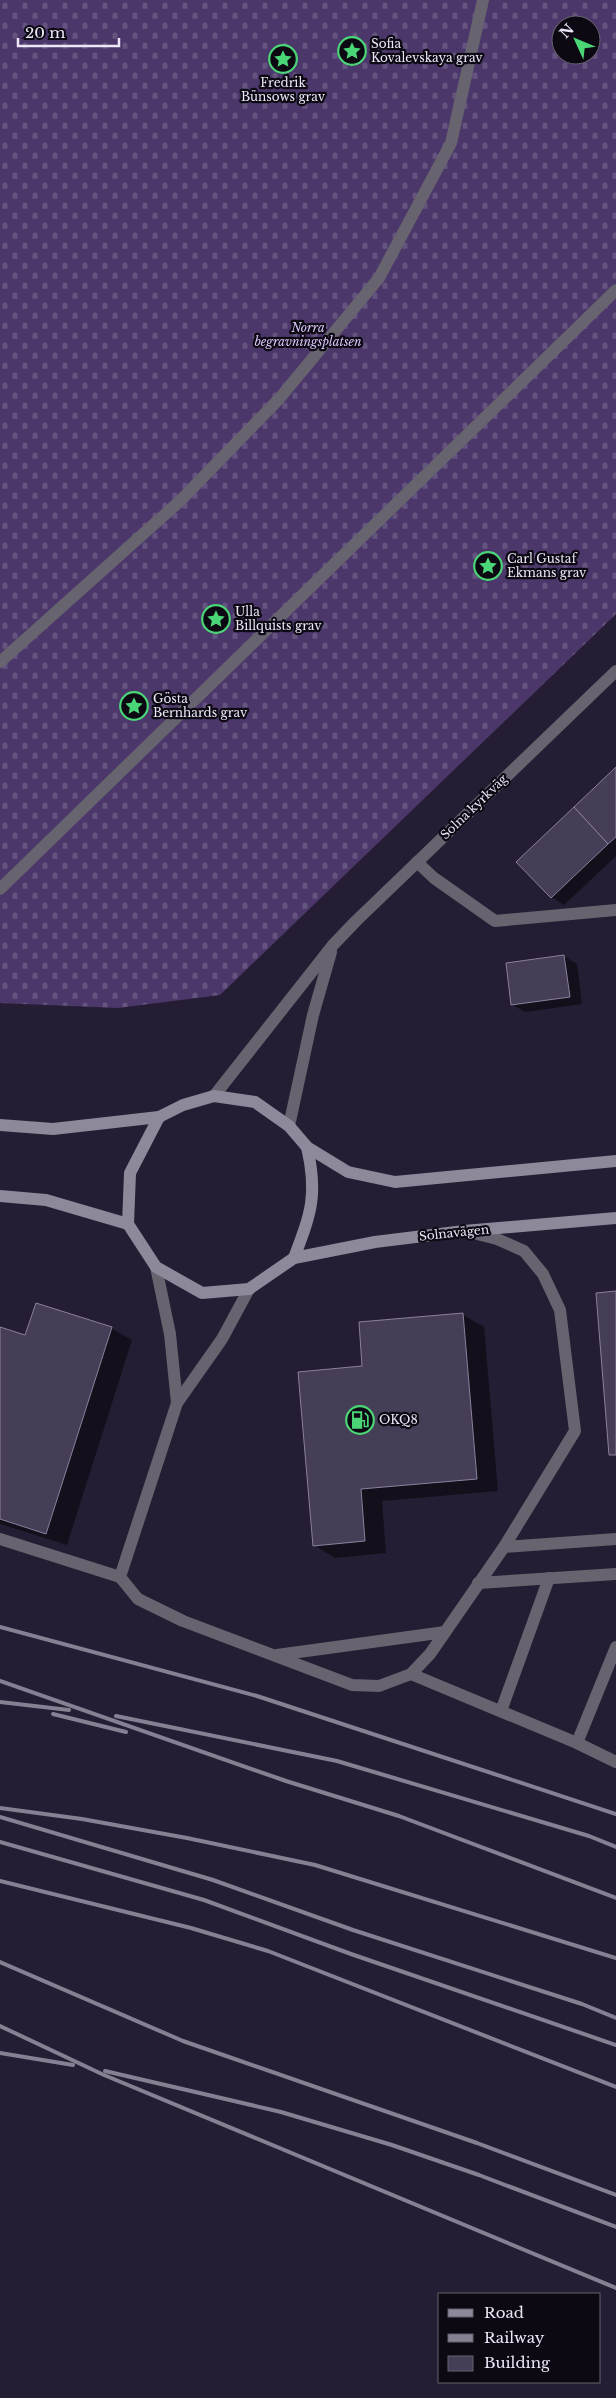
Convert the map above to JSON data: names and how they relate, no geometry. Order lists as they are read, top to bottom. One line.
{"streets":{"main road":["Solnavägen"],"street":["Solna kyrkväg"]},"parks":["Norra begravningsplatsen"],"places":{"place":["Sofia Kovalevskaya grav","Fredrik Bünsows grav","Carl Gustaf Ekmans grav","Ulla Billquists grav","Gösta Bernhards grav"],"fuel station":["OKQ8"]},"legend":["Road","Railway","Building"],"scale_bar":"20 m","north":"top left"}
